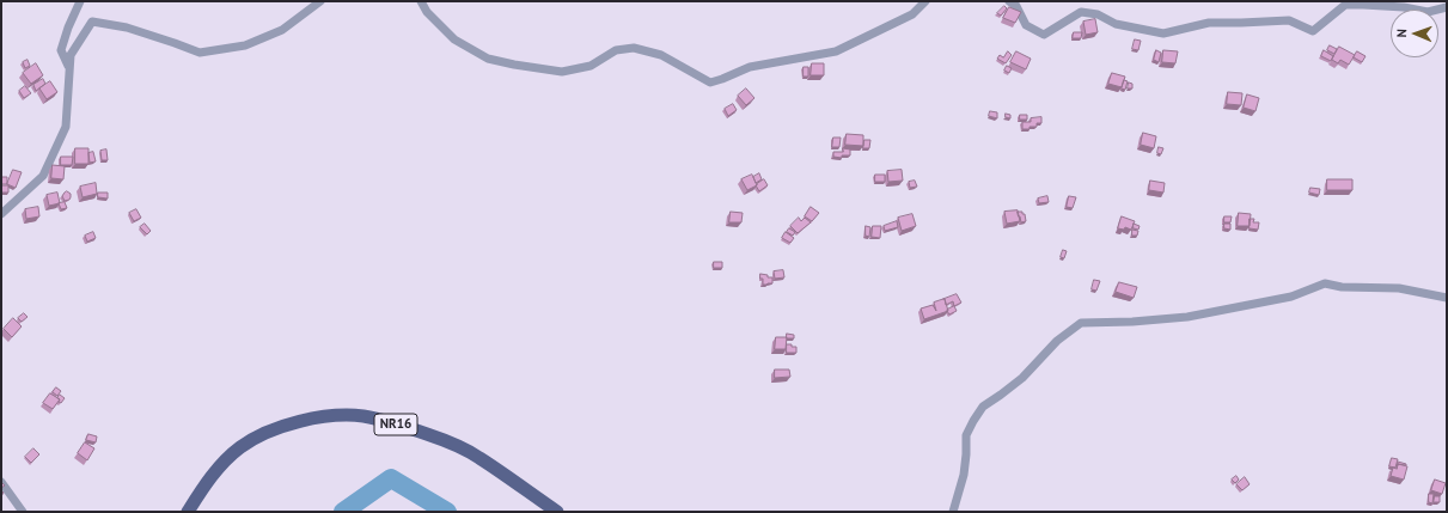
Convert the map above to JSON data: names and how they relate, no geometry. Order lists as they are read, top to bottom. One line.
{"streets":{"main road":["NR16"]},"north":"left"}
